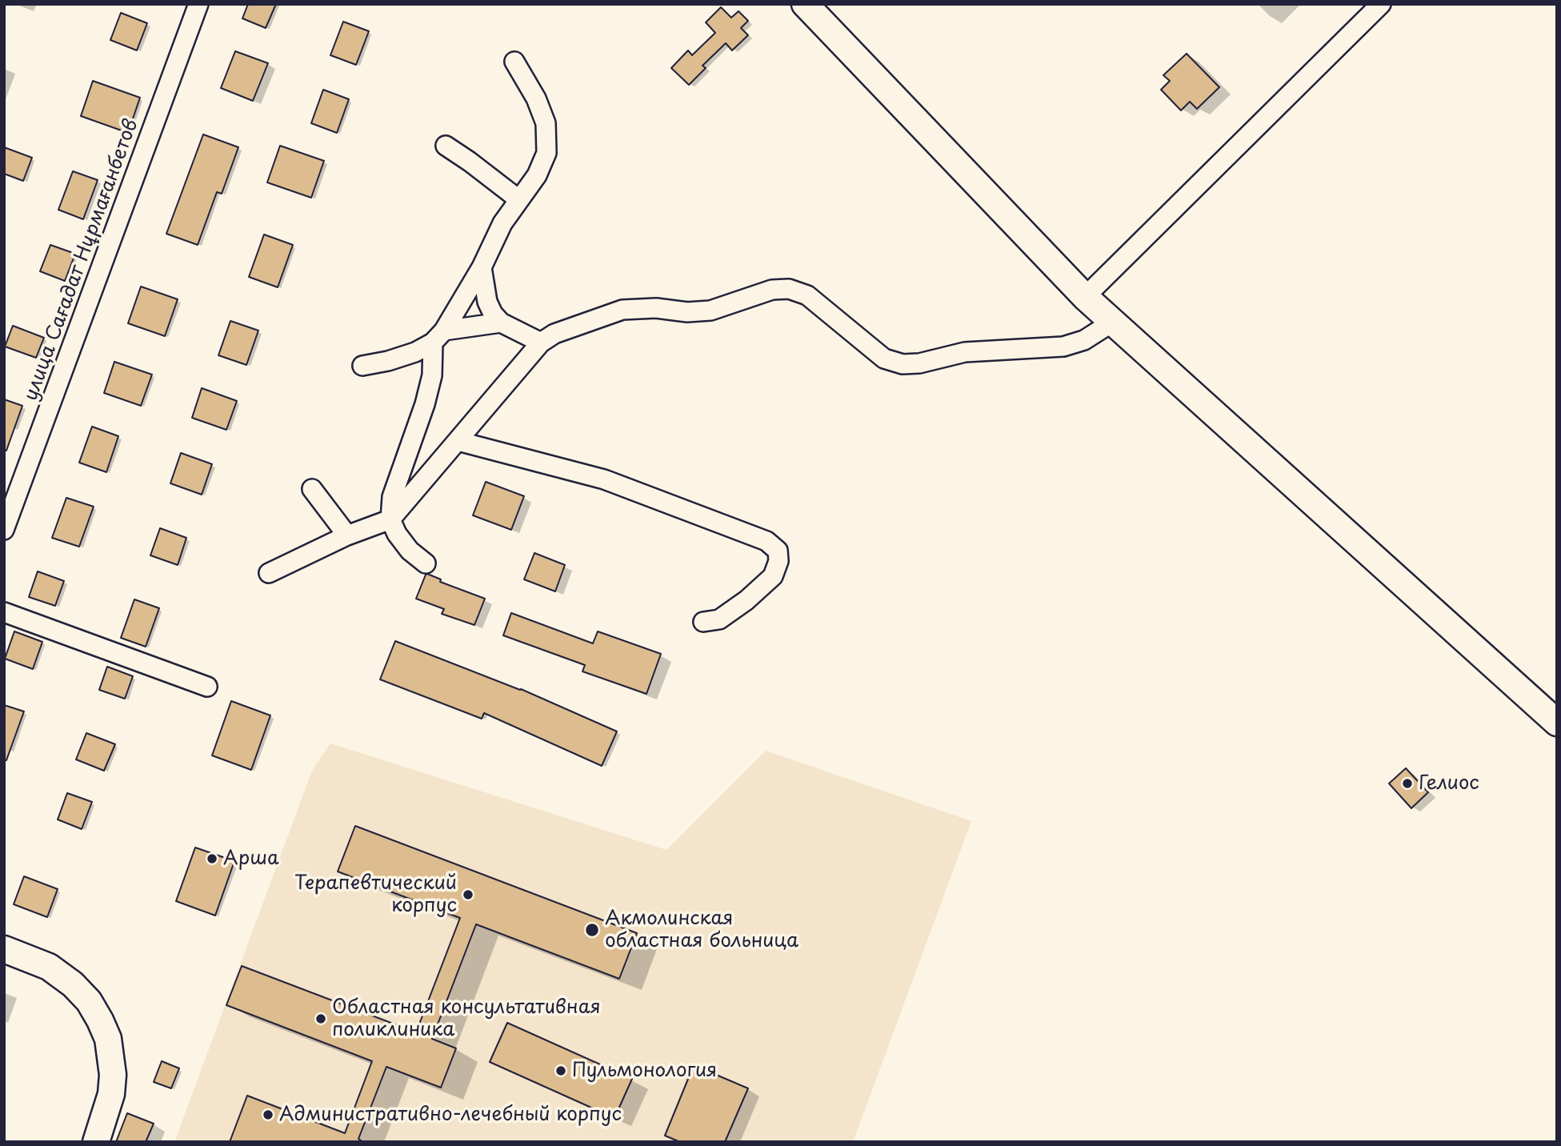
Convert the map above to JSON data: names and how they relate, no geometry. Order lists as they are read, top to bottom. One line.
{"streets":{"street":["улица Сағадат Нұрмағанбетов"]},"places":["Гелиос","Арша","Терапевтический корпус","Акмолинская областная больница","Областная консультативная поликлиника","Пульмонология","Административно-лечебный корпус"]}
